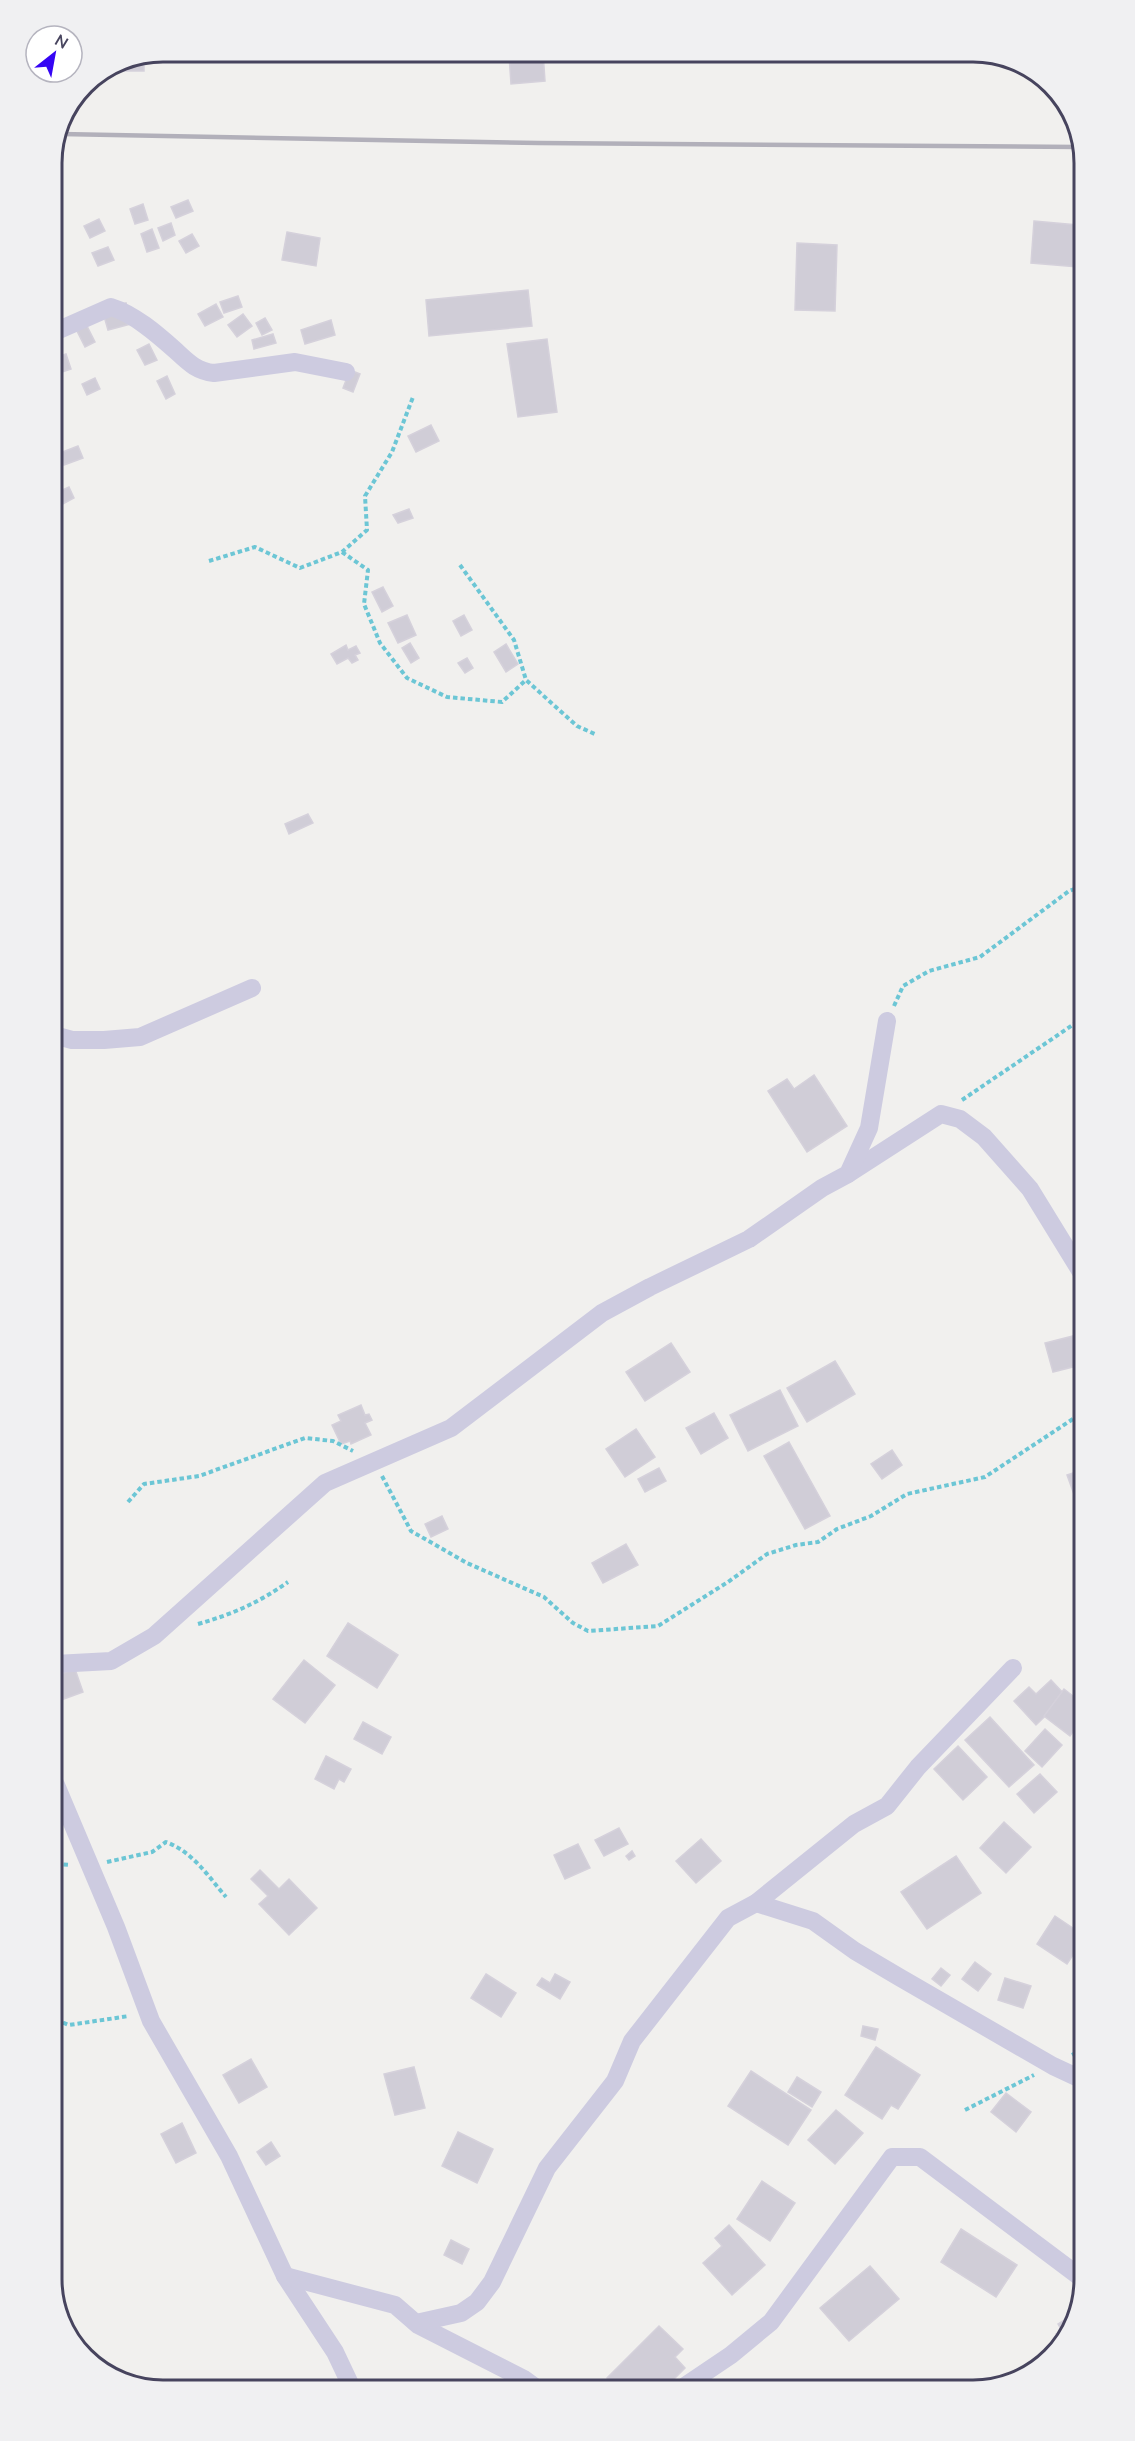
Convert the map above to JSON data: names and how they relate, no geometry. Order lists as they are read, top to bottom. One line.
{"north":"top right"}
